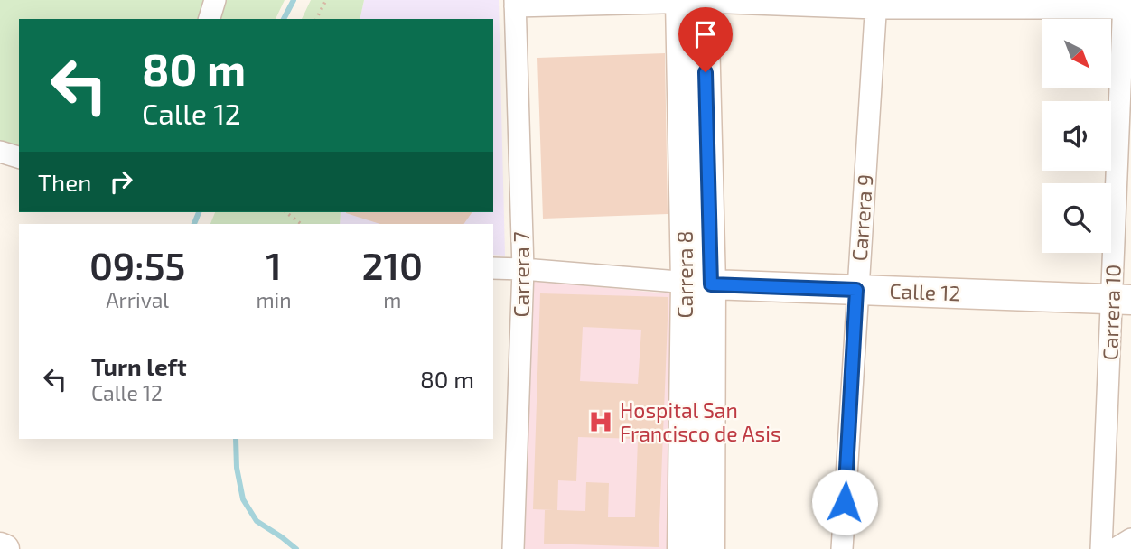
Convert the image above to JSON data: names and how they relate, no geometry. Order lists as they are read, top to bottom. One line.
{"streets":{"main road":["Carrera 8","Calle 12"],"street":["Carrera 9","Carrera 7","Carrera 10"]},"crossings":[["Carrera 9","Calle 12"],["Carrera 7","Calle 12"],["Carrera 8","Calle 12"],["Calle 12","Carrera 10"]],"places":{"hospital":["Hospital San Francisco de Asis"]},"north":"bottom right","page":{"turn":["80 m","Calle 12"],"then":"Then","eta":["09:55","Arrival","1","min","210","m"],"list":[{"name":"Turn left","note":"Calle 12","value":"80 m"}]}}
